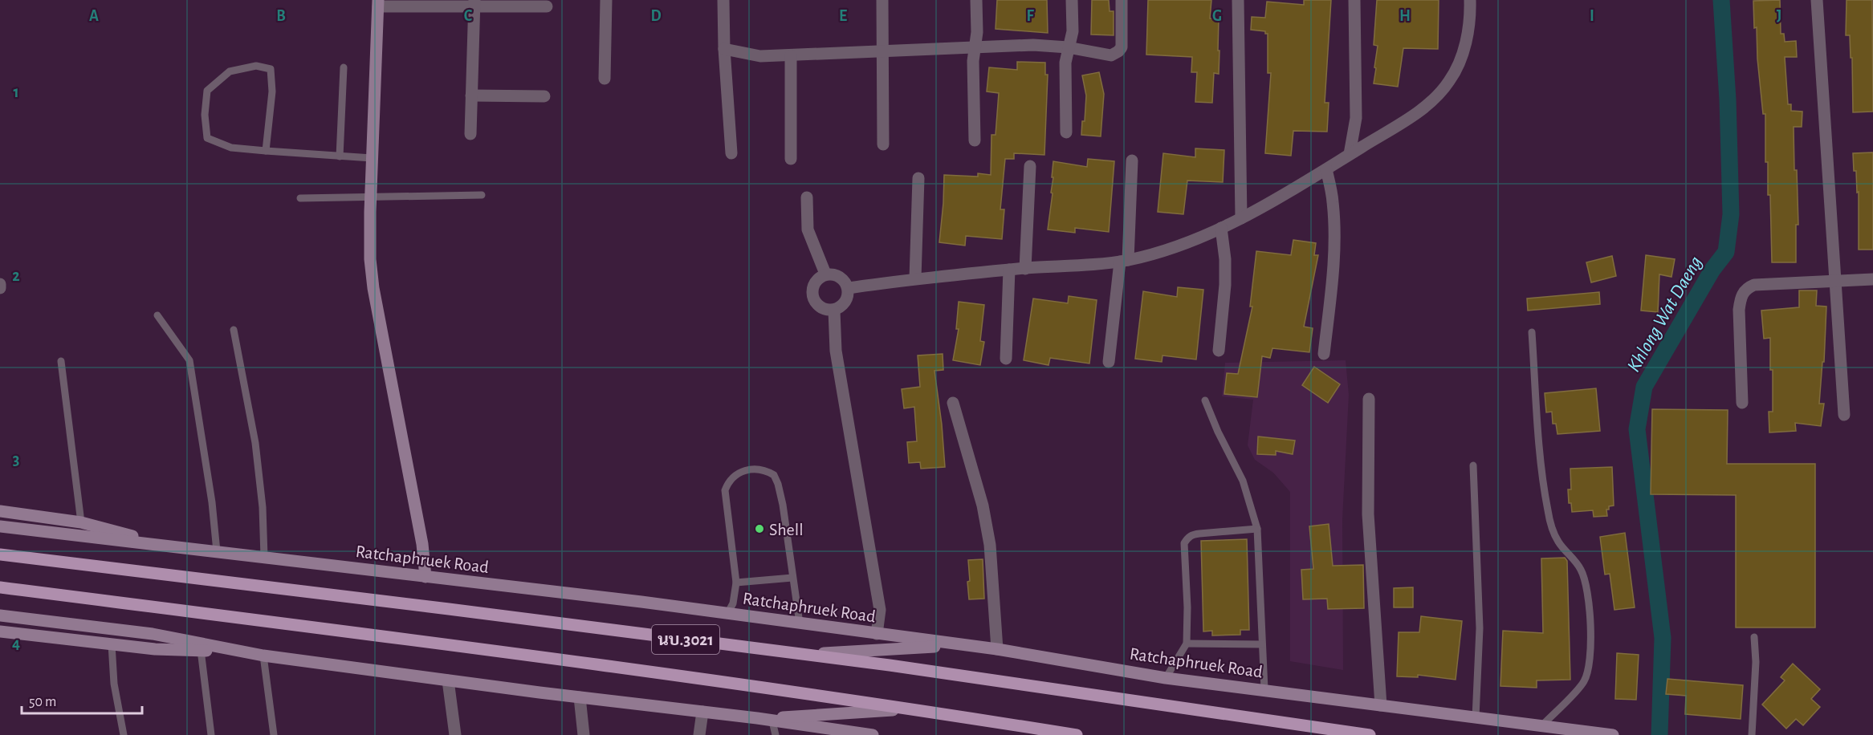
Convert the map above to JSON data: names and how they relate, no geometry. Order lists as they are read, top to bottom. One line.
{"streets":{"main road":["Ratchaphruek Road","นบ.3021"]},"water":["Khlong Wat Daeng"],"places":["Shell"],"scale_bar":"50 m","grid":{"columns":["A","B","C","D","E","F","G","H","I","J"],"rows":["1","2","3","4"]}}
